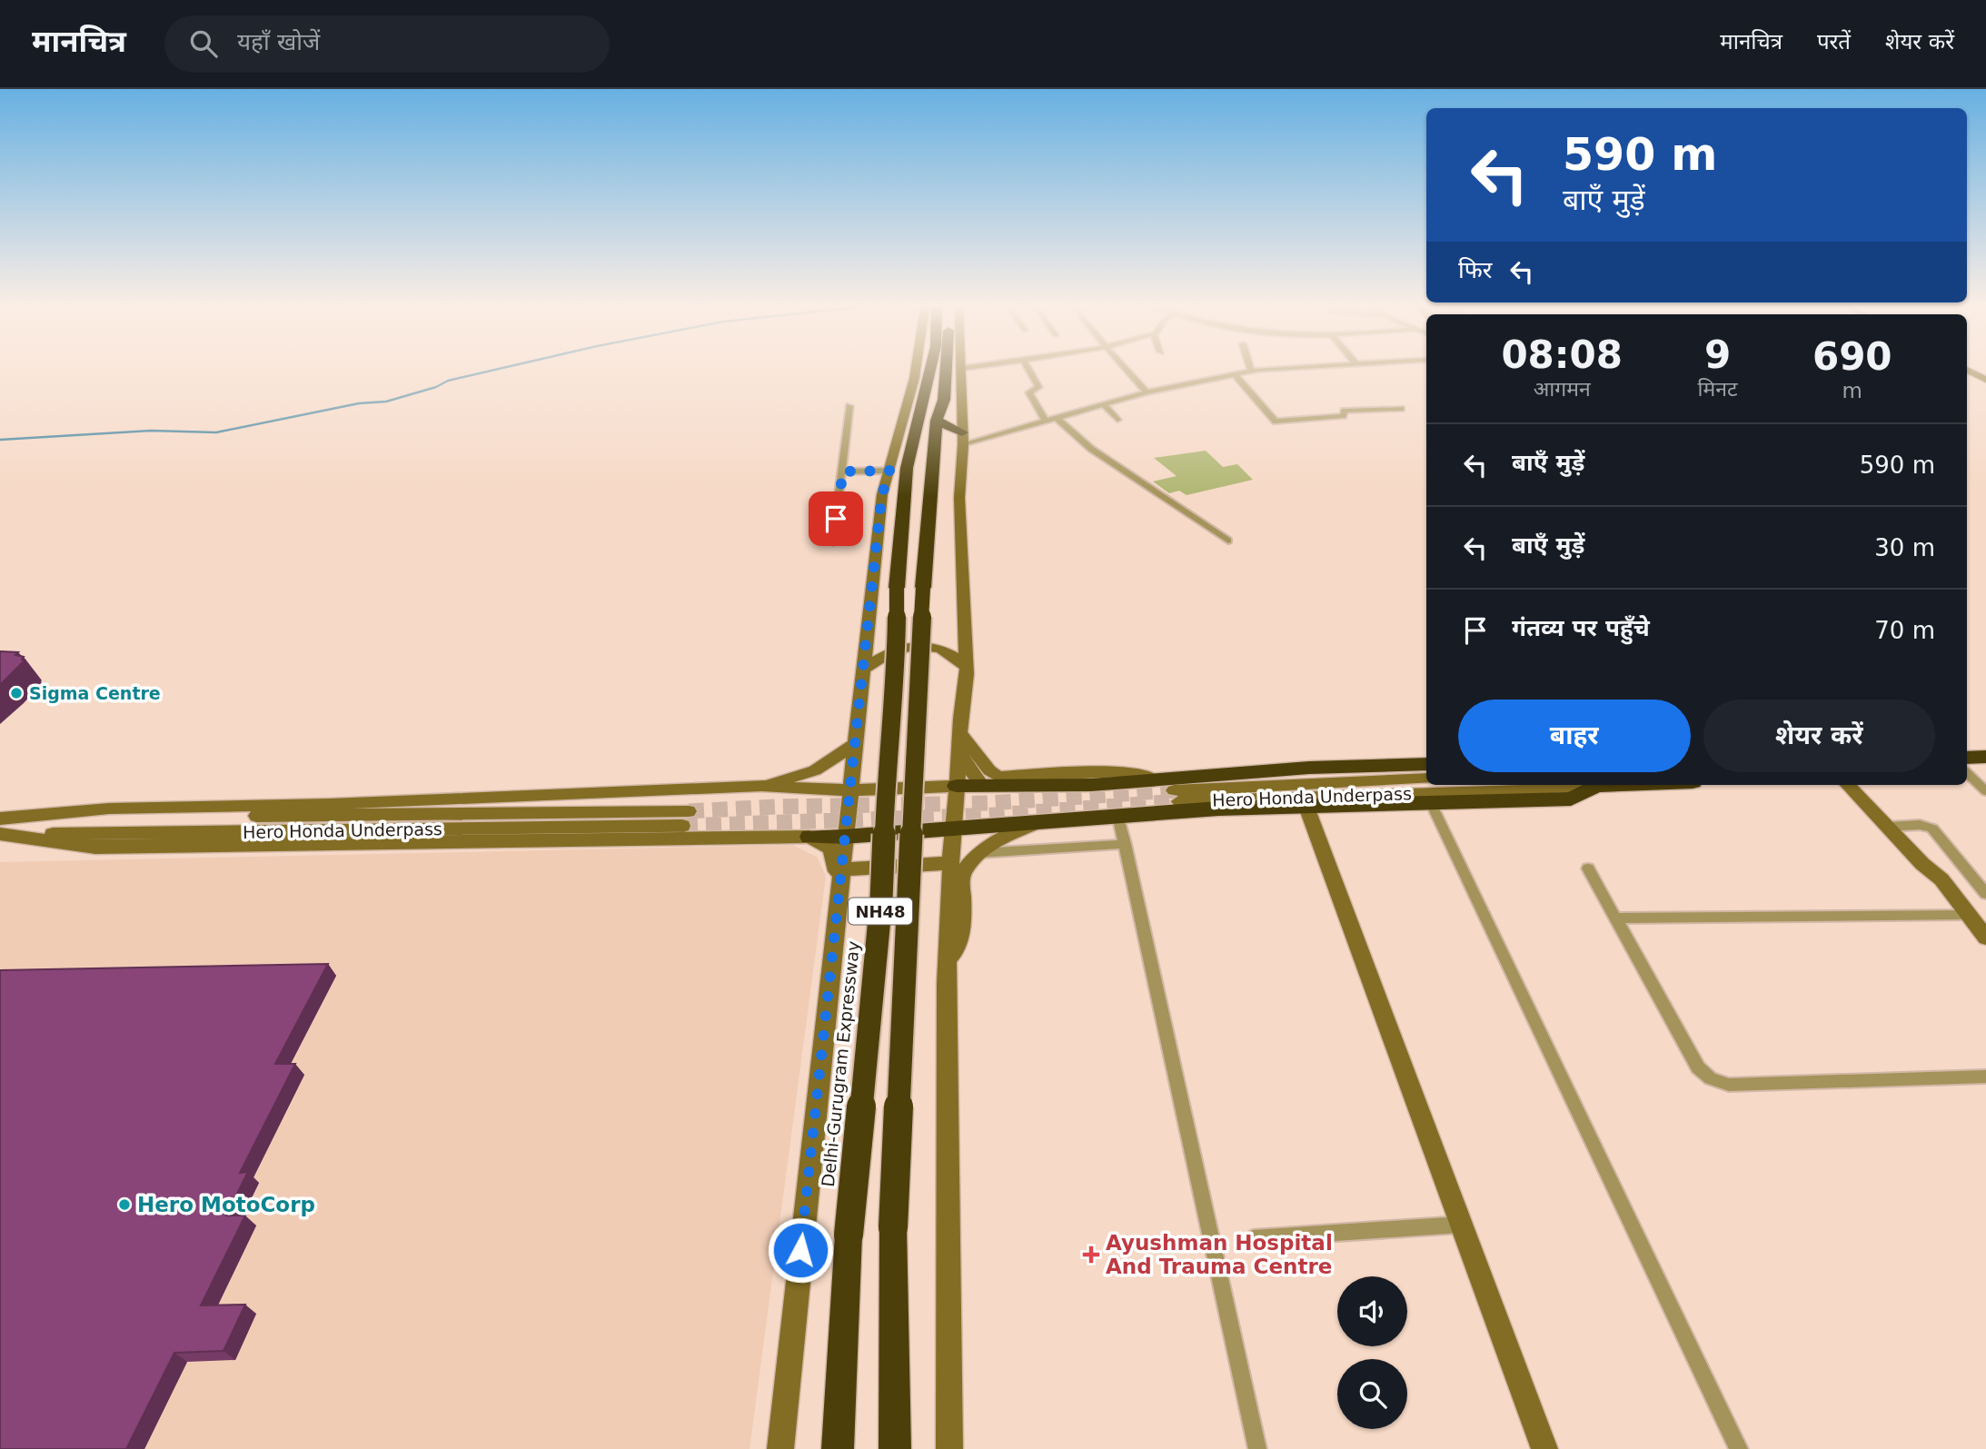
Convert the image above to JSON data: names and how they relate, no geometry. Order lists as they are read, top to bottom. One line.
{"streets":{"highway":["NH48","Delhi-Gurugram Expressway"],"main road":["Hero Honda Underpass"]},"places":{"other":["Sigma Centre","Hero MotoCorp"],"health":["Ayushman Hospital And Trauma Centre"]},"page":{"header":"मानचित्र","search":"यहाँ खोजें","nav":["मानचित्र","परतें","शेयर करें"],"turn":["590 m","बाएँ मुड़ें"],"then":"फिर","eta":["08:08","आगमन","9","मिनट","690","m"],"list":[{"name":"बाएँ मुड़ें","value":"590 m"},{"name":"बाएँ मुड़ें","value":"30 m"},{"name":"गंतव्य पर पहुँचे","value":"70 m"}],"buttons":["बाहर","शेयर करें"]}}
